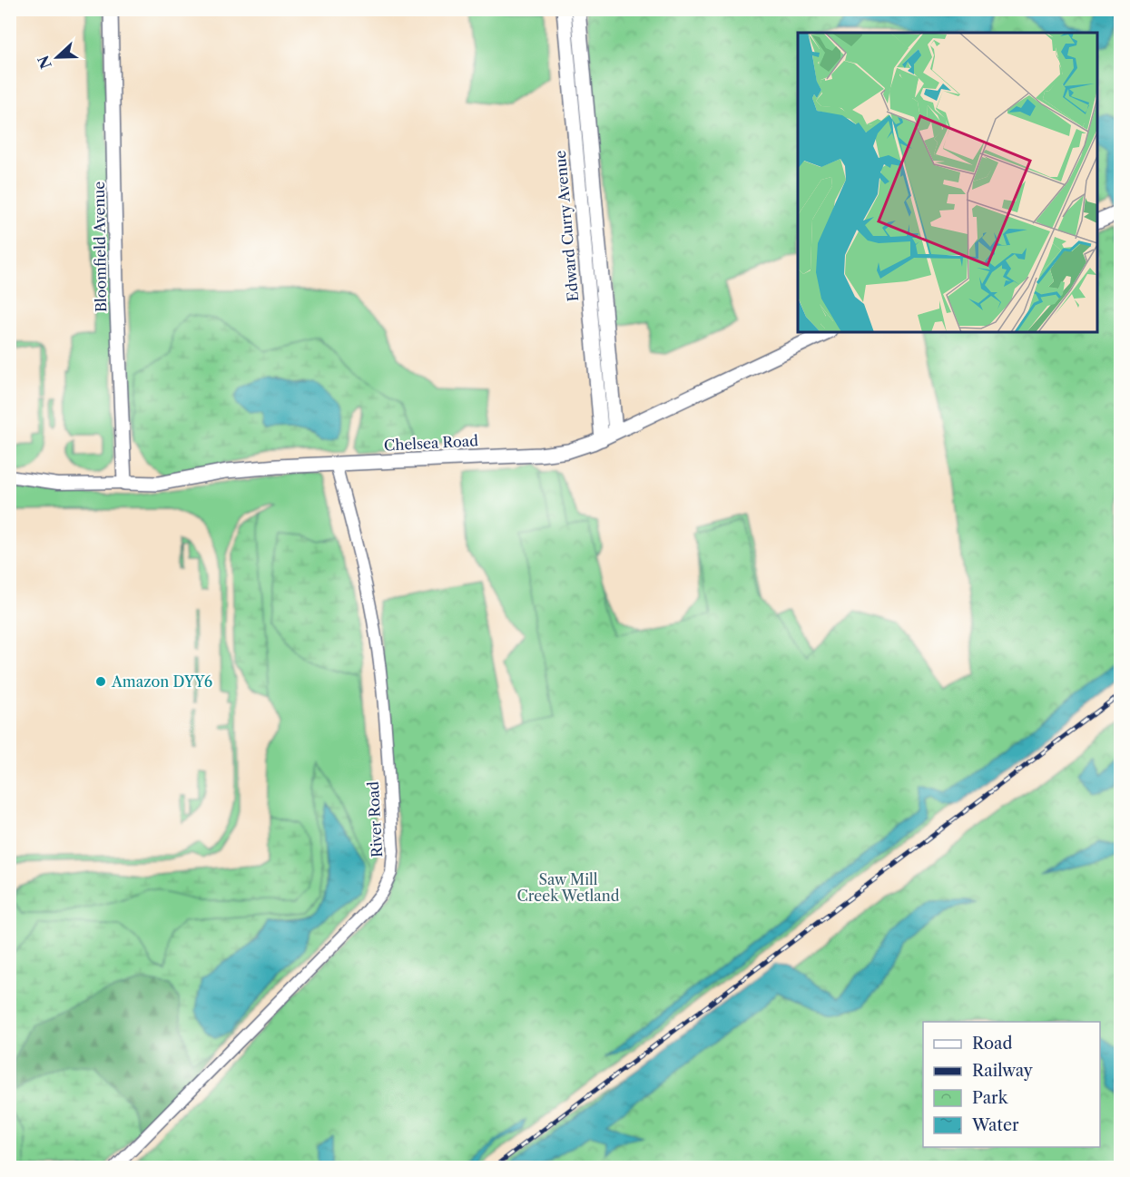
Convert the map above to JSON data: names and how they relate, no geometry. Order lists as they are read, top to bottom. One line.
{"streets":{"street":["Edward Curry Avenue","Bloomfield Avenue","Chelsea Road","River Road"]},"crossings":[["Edward Curry Avenue","Chelsea Road"],["Bloomfield Avenue","Chelsea Road"],["Chelsea Road","River Road"]],"parks":["Saw Mill Creek Wetland"],"places":["Amazon DYY6"],"legend":["Road","Railway","Park","Water"],"north":"left"}
